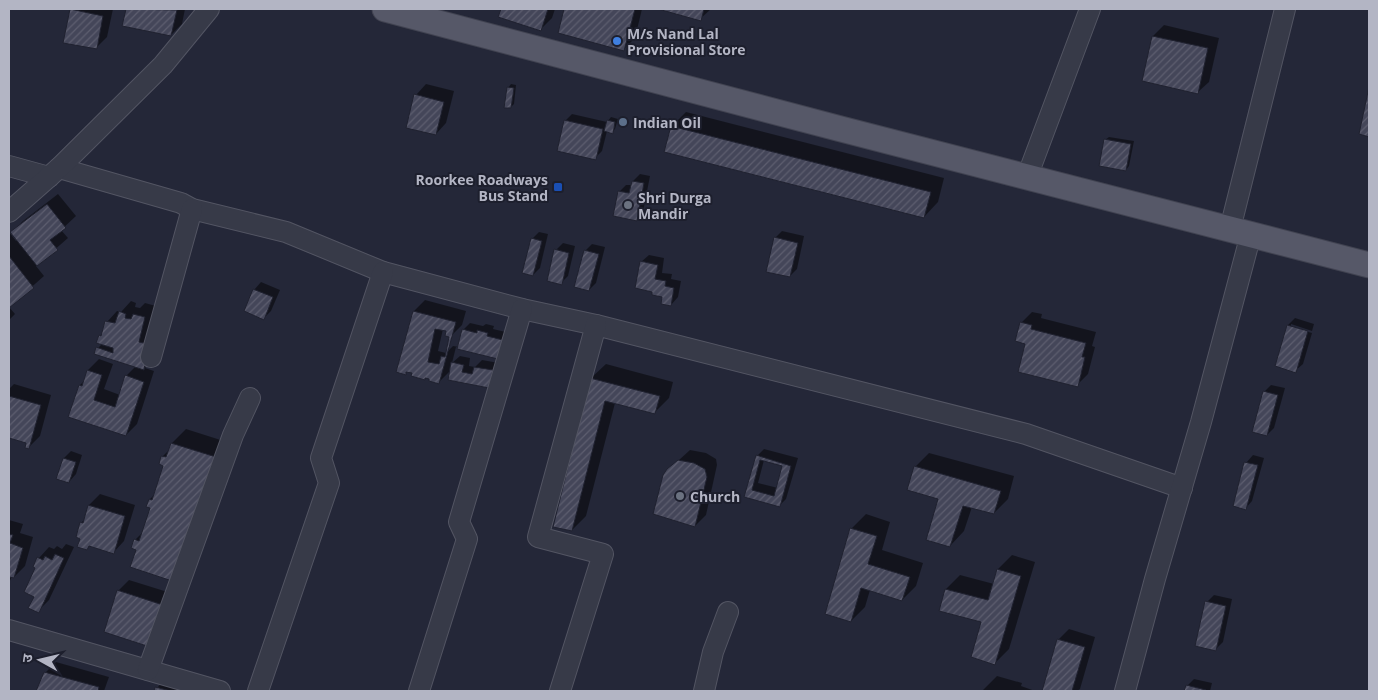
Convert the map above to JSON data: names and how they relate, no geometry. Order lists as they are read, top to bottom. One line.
{"places":{"other":["M/s Nand Lal Provisional Store","Indian Oil","Shri Durga Mandir","Church"],"transit":["Roorkee Roadways Bus Stand"]},"north":"left"}
